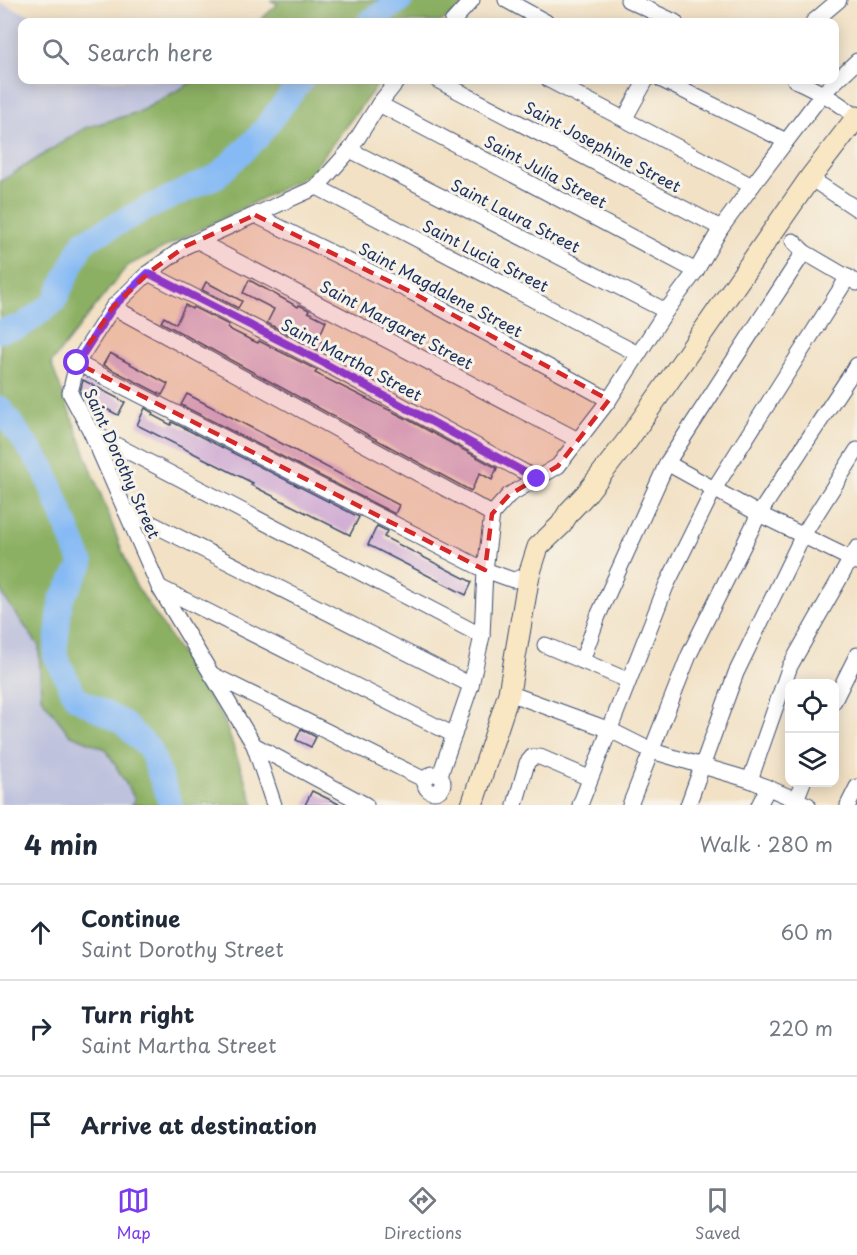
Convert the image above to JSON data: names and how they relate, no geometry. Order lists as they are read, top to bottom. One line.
{"streets":{"street":["Saint Josephine Street","Saint Julia Street","Saint Laura Street","Saint Lucia Street","Saint Magdalene Street","Saint Margaret Street","Saint Martha Street","Saint Dorothy Street"]},"crossings":[["Saint Julia Street","Saint Dorothy Street"],["Saint Laura Street","Saint Dorothy Street"],["Saint Lucia Street","Saint Dorothy Street"],["Saint Magdalene Street","Saint Dorothy Street"],["Saint Margaret Street","Saint Dorothy Street"],["Saint Martha Street","Saint Dorothy Street"]],"page":{"search":"Search here","heading":["4 min","Walk · 280 m"],"list":[["Continue","Saint Dorothy Street","60 m"],["Turn right","Saint Martha Street","220 m"],"Arrive at destination"],"nav":["Map","Directions","Saved"]}}
